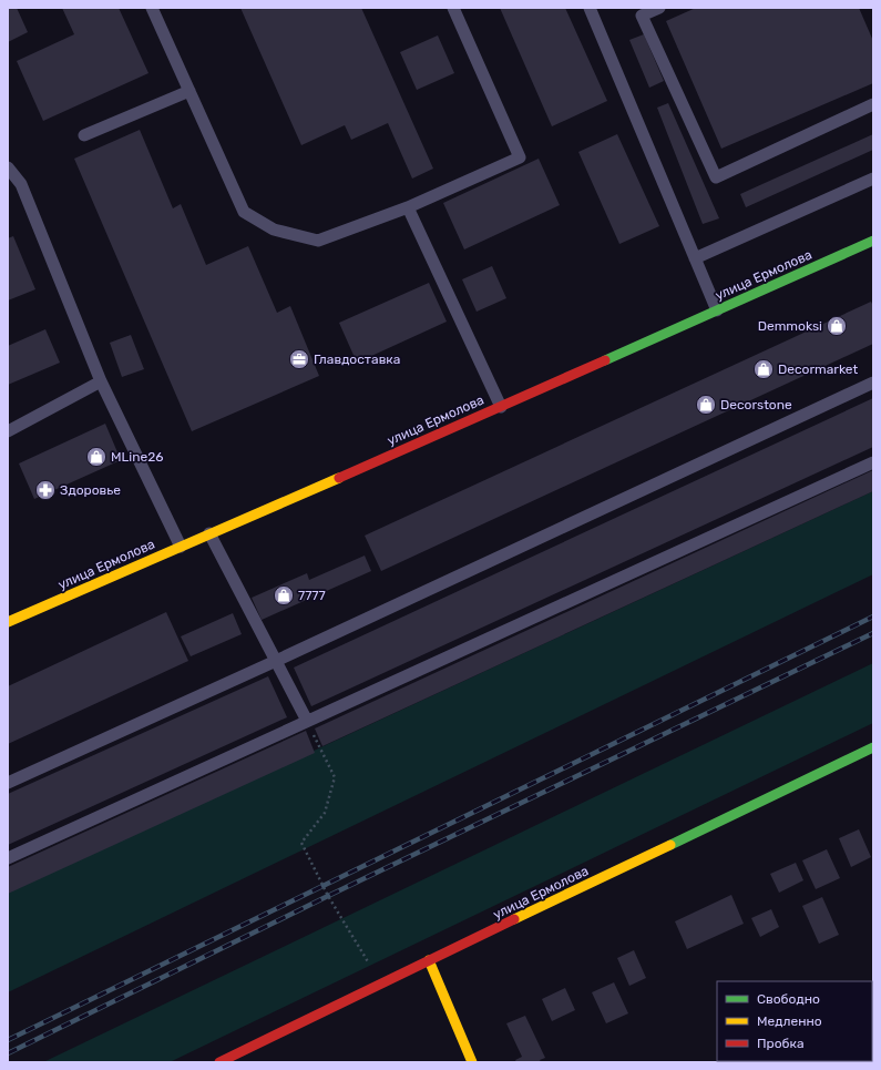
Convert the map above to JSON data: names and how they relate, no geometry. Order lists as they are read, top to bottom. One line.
{"streets":{"main road":["улица Ермолова"]},"places":{"shop":["Demmoksi","Decormarket","Decorstone","MLine26","7777"],"office":["Главдоставка"],"pharmacy":["Здоровье"]},"legend":["Свободно","Медленно","Пробка"]}
